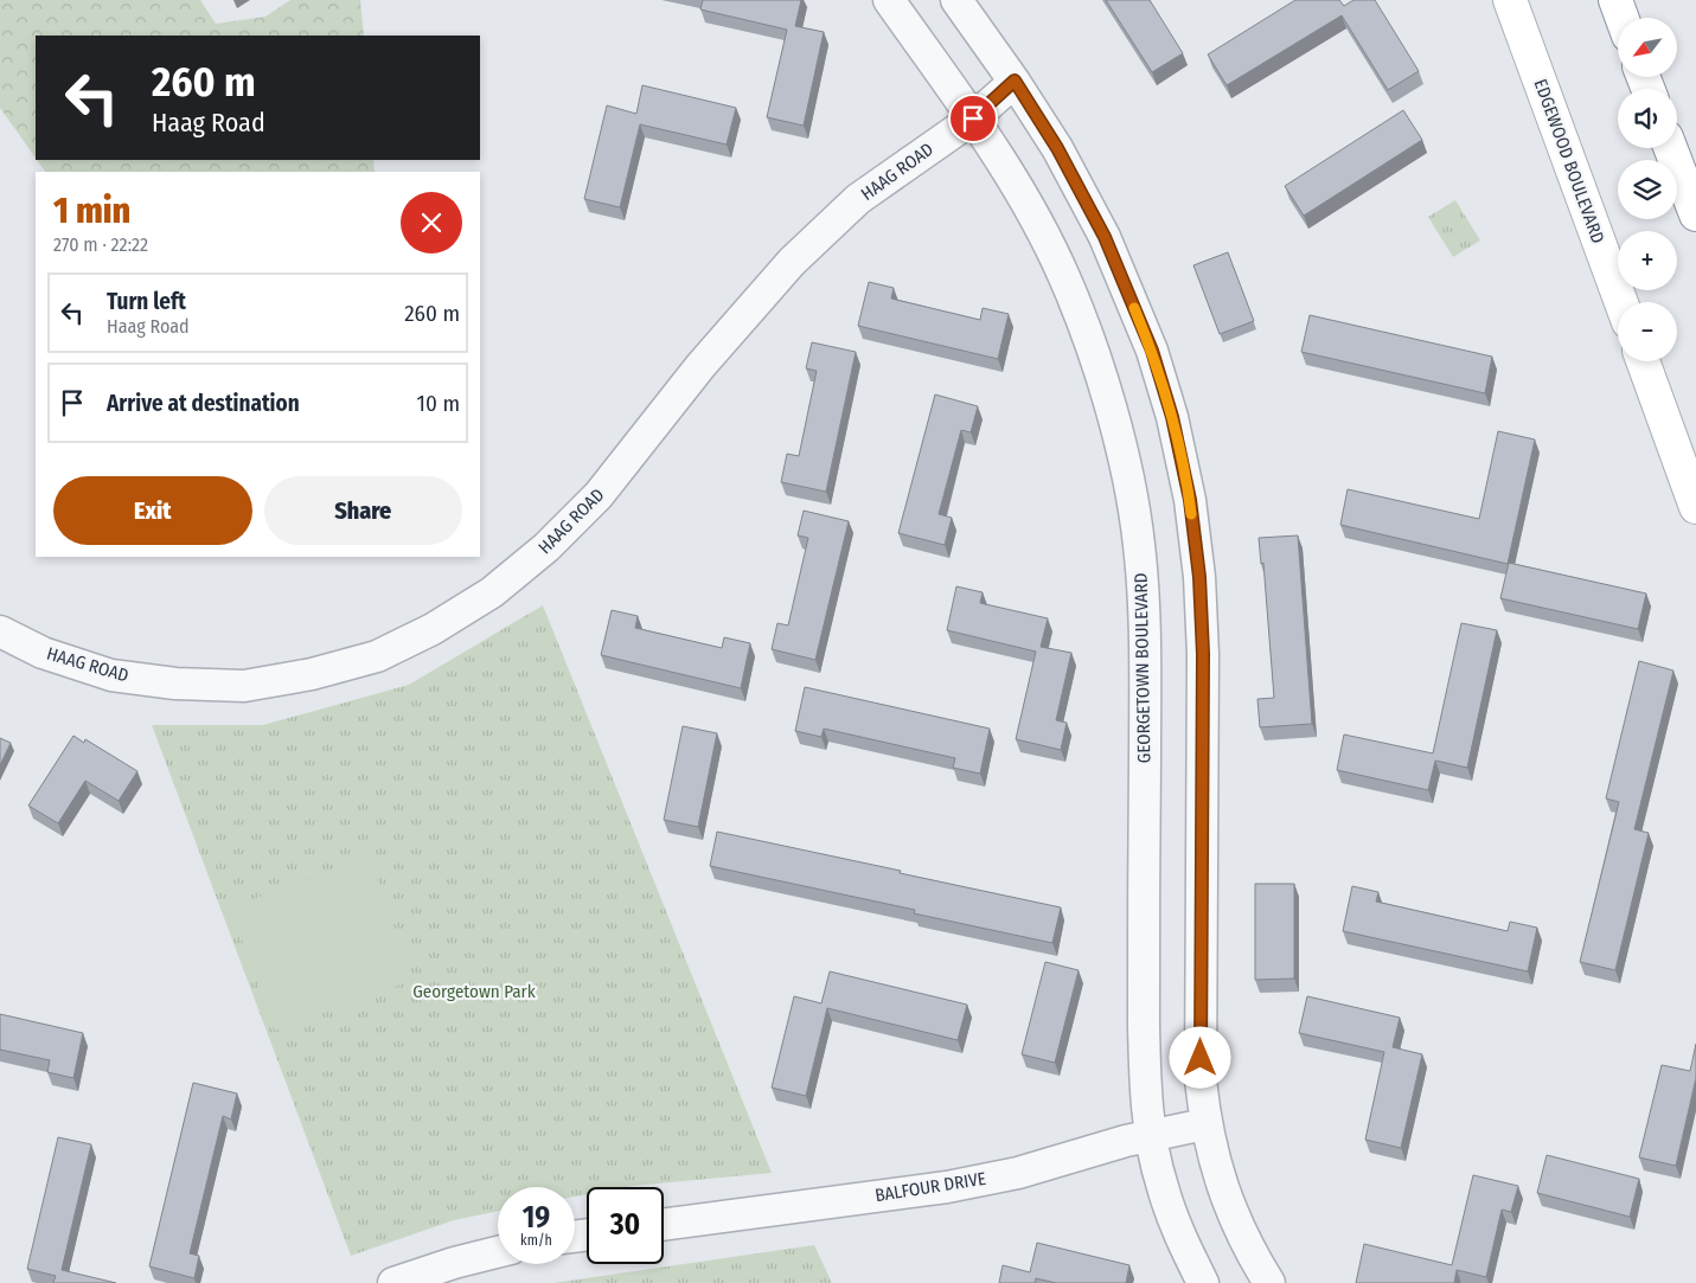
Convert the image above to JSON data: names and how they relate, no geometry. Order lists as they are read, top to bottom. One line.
{"streets":{"main road":["EDGEWOOD BOULEVARD"],"street":["HAAG ROAD","GEORGETOWN BOULEVARD","BALFOUR DRIVE"]},"crossings":[["HAAG ROAD","GEORGETOWN BOULEVARD"],["GEORGETOWN BOULEVARD","BALFOUR DRIVE"]],"parks":["Georgetown Park"],"north":"bottom left","page":{"map_buttons":["+","−"],"turn":["260 m","Haag Road"],"heading":["1 min","270 m · 22:22"],"list":[{"name":"Turn left","note":"Haag Road","value":"260 m"},{"name":"Arrive at destination","value":"10 m"}],"buttons":["Exit","Share"],"speed":"19 km/h","limit":"30"}}
